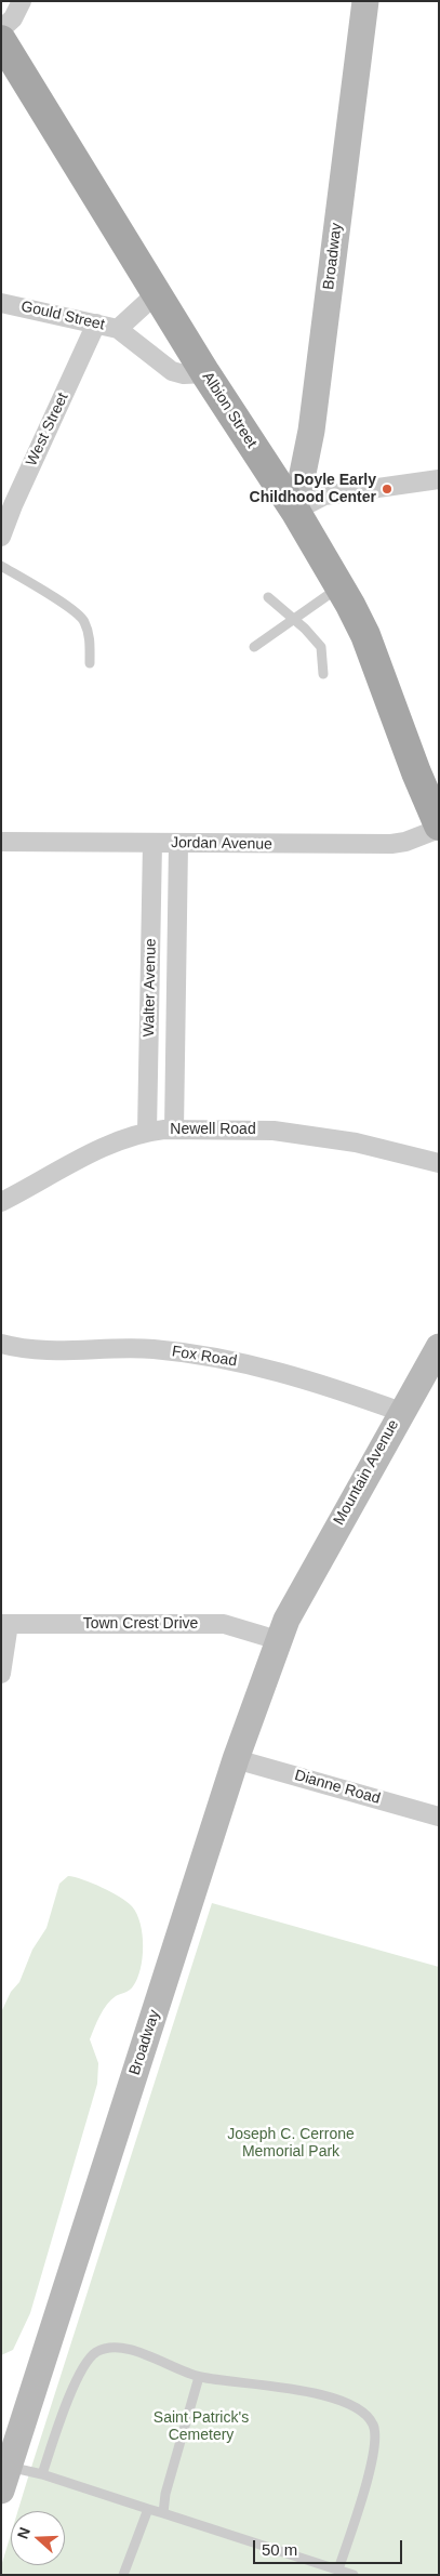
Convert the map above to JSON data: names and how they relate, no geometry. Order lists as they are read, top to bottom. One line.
{"streets":{"main road":["Broadway","Albion Street","Mountain Avenue"],"street":["Gould Street","West Street","Jordan Avenue","Walter Avenue","Newell Road","Fox Road","Town Crest Drive","Dianne Road"]},"crossings":[["Broadway","Albion Street"],["Broadway","Mountain Avenue"],["Broadway","Town Crest Drive"],["Broadway","Dianne Road"],["Gould Street","Albion Street"],["Gould Street","West Street"],["Albion Street","Jordan Avenue"],["Jordan Avenue","Walter Avenue"],["Walter Avenue","Newell Road"],["Fox Road","Mountain Avenue"]],"parks":["Joseph C. Cerrone Memorial Park","Saint Patrick's Cemetery"],"places":["Doyle Early Childhood Center"],"scale_bar":"50 m","north":"left"}
